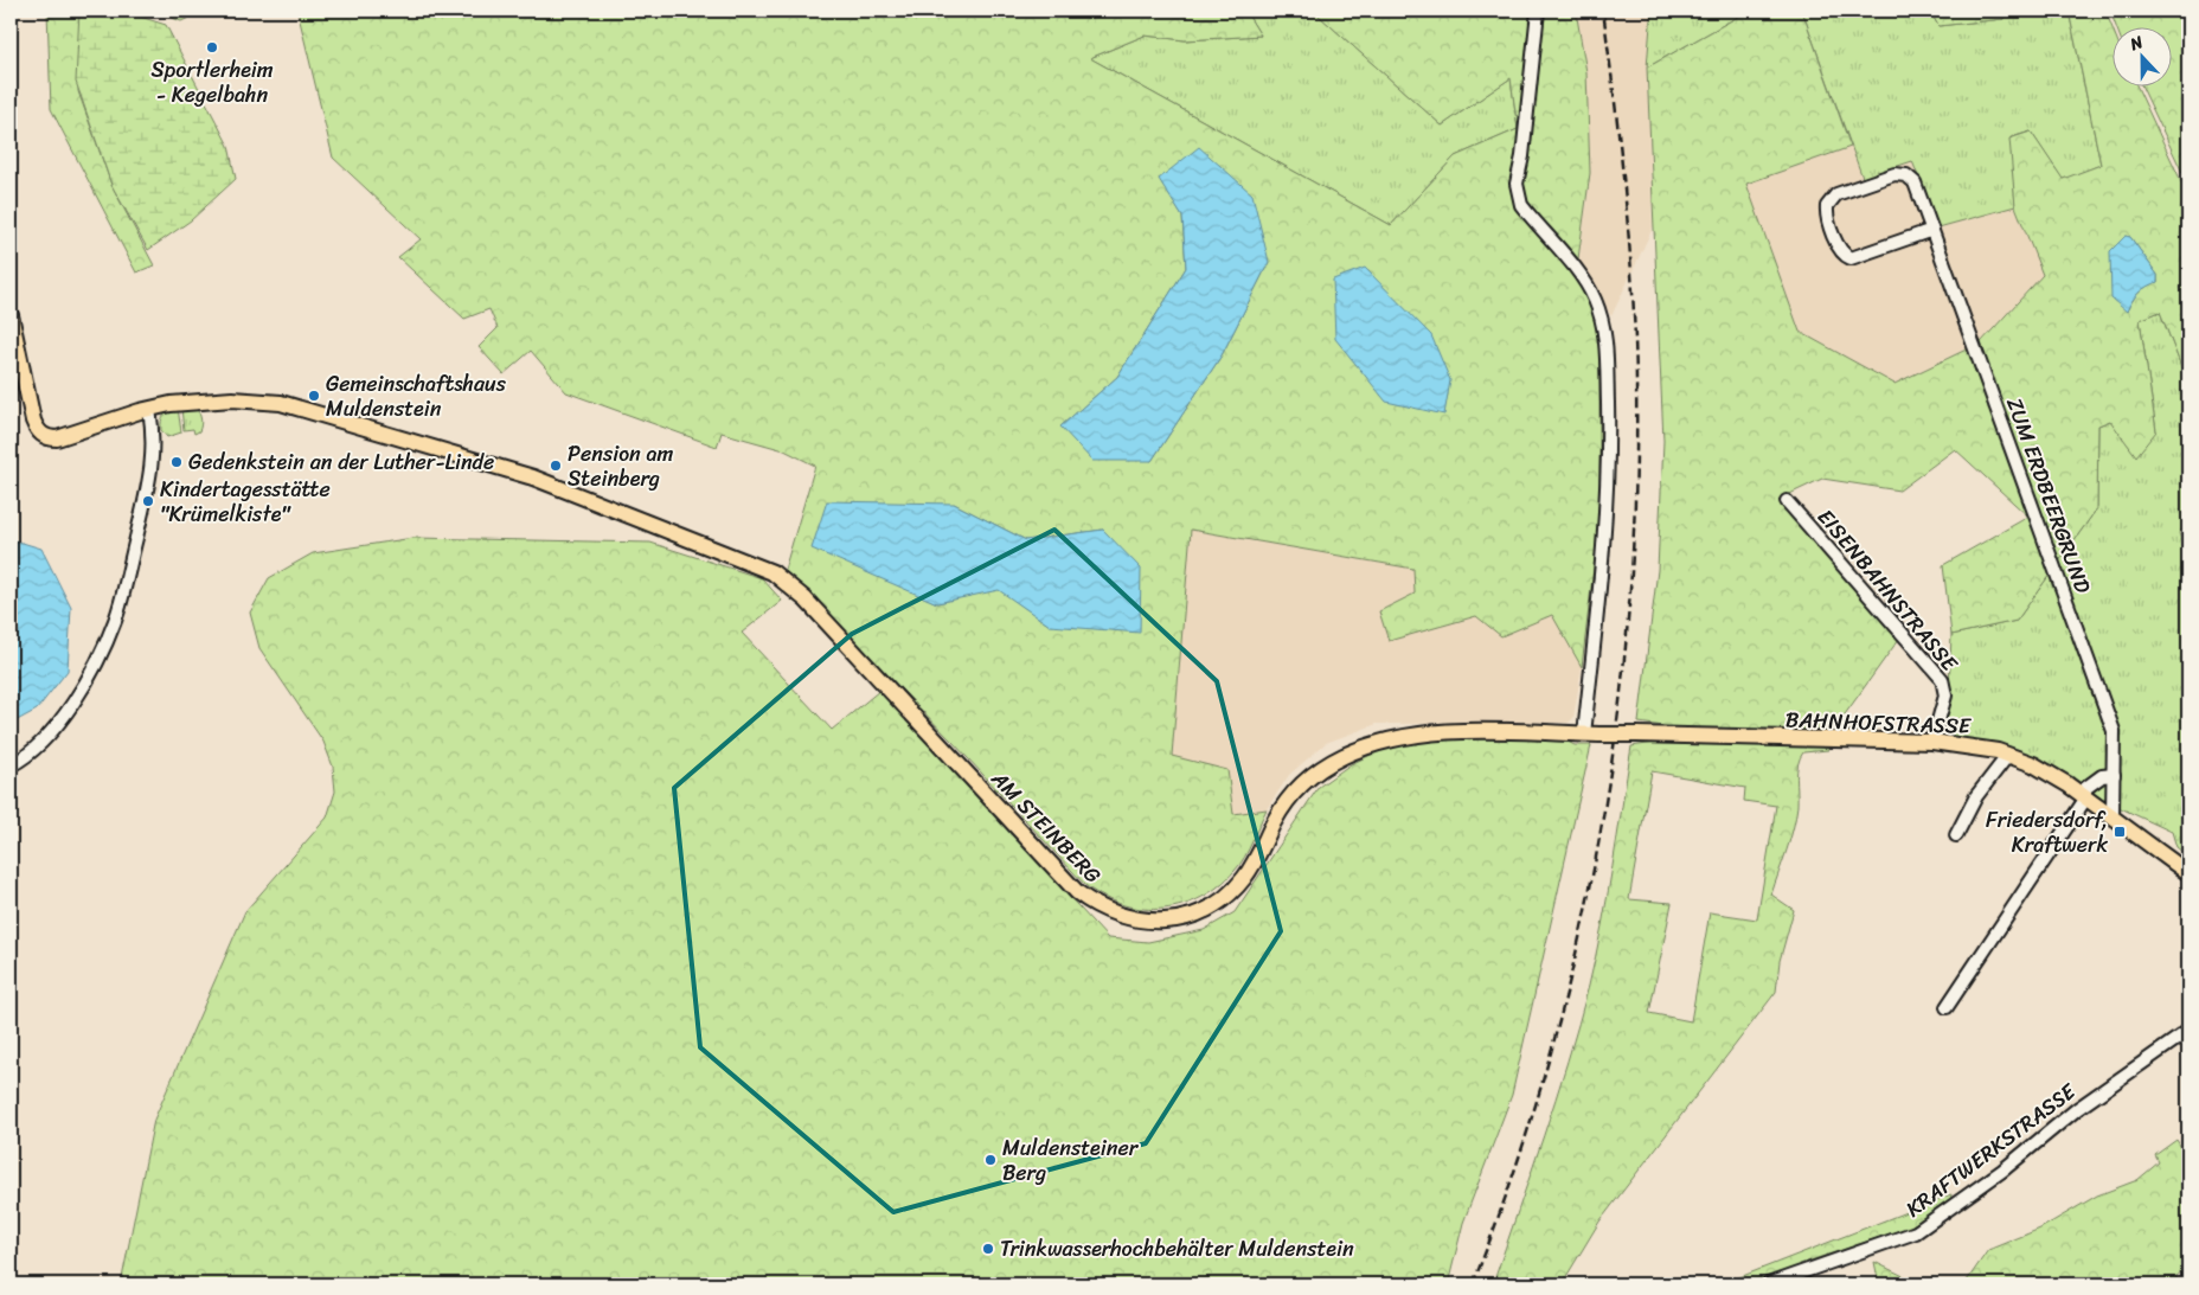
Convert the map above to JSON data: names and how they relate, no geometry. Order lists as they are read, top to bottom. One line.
{"streets":{"main road":["BAHNHOFSTRASSE","AM STEINBERG"],"street":["ZUM ERDBEERGRUND","EISENBAHNSTRASSE","KRAFTWERKSTRASSE"]},"crossings":[["ZUM ERDBEERGRUND","BAHNHOFSTRASSE"],["EISENBAHNSTRASSE","BAHNHOFSTRASSE"],["BAHNHOFSTRASSE","AM STEINBERG"]],"places":{"other":["Sportlerheim - Kegelbahn","Gemeinschaftshaus Muldenstein","Gedenkstein an der Luther-Linde","Pension am Steinberg","Kindertagesstätte \"Krümelkiste\"","Muldensteiner Berg","Trinkwasserhochbehälter Muldenstein"],"transit":["Friedersdorf, Kraftwerk"]},"north":"top"}
